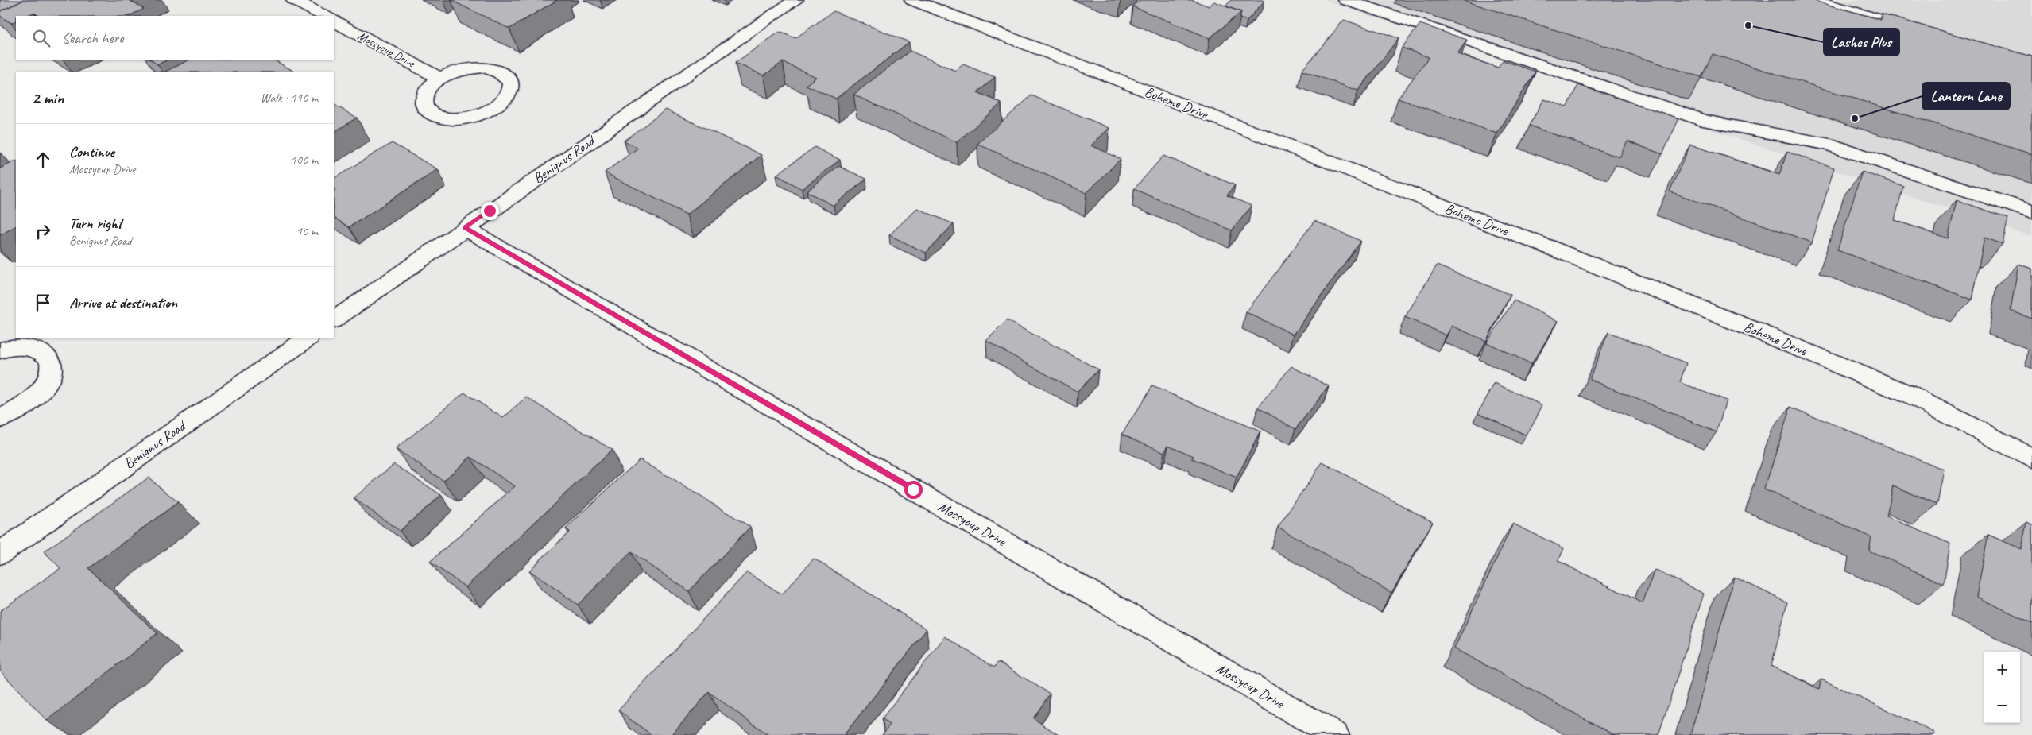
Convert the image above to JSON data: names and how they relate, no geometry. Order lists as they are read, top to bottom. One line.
{"streets":{"street":["Mossycup Drive","Boheme Drive","Benignus Road"]},"crossings":[["Mossycup Drive","Benignus Road"]],"places":["Lashes Plus","Lantern Lane"],"page":{"search":"Search here","heading":["2 min","Walk · 110 m"],"list":[["Continue","Mossycup Drive","100 m"],["Turn right","Benignus Road","10 m"],"Arrive at destination"],"map_buttons":["+","−"]}}
